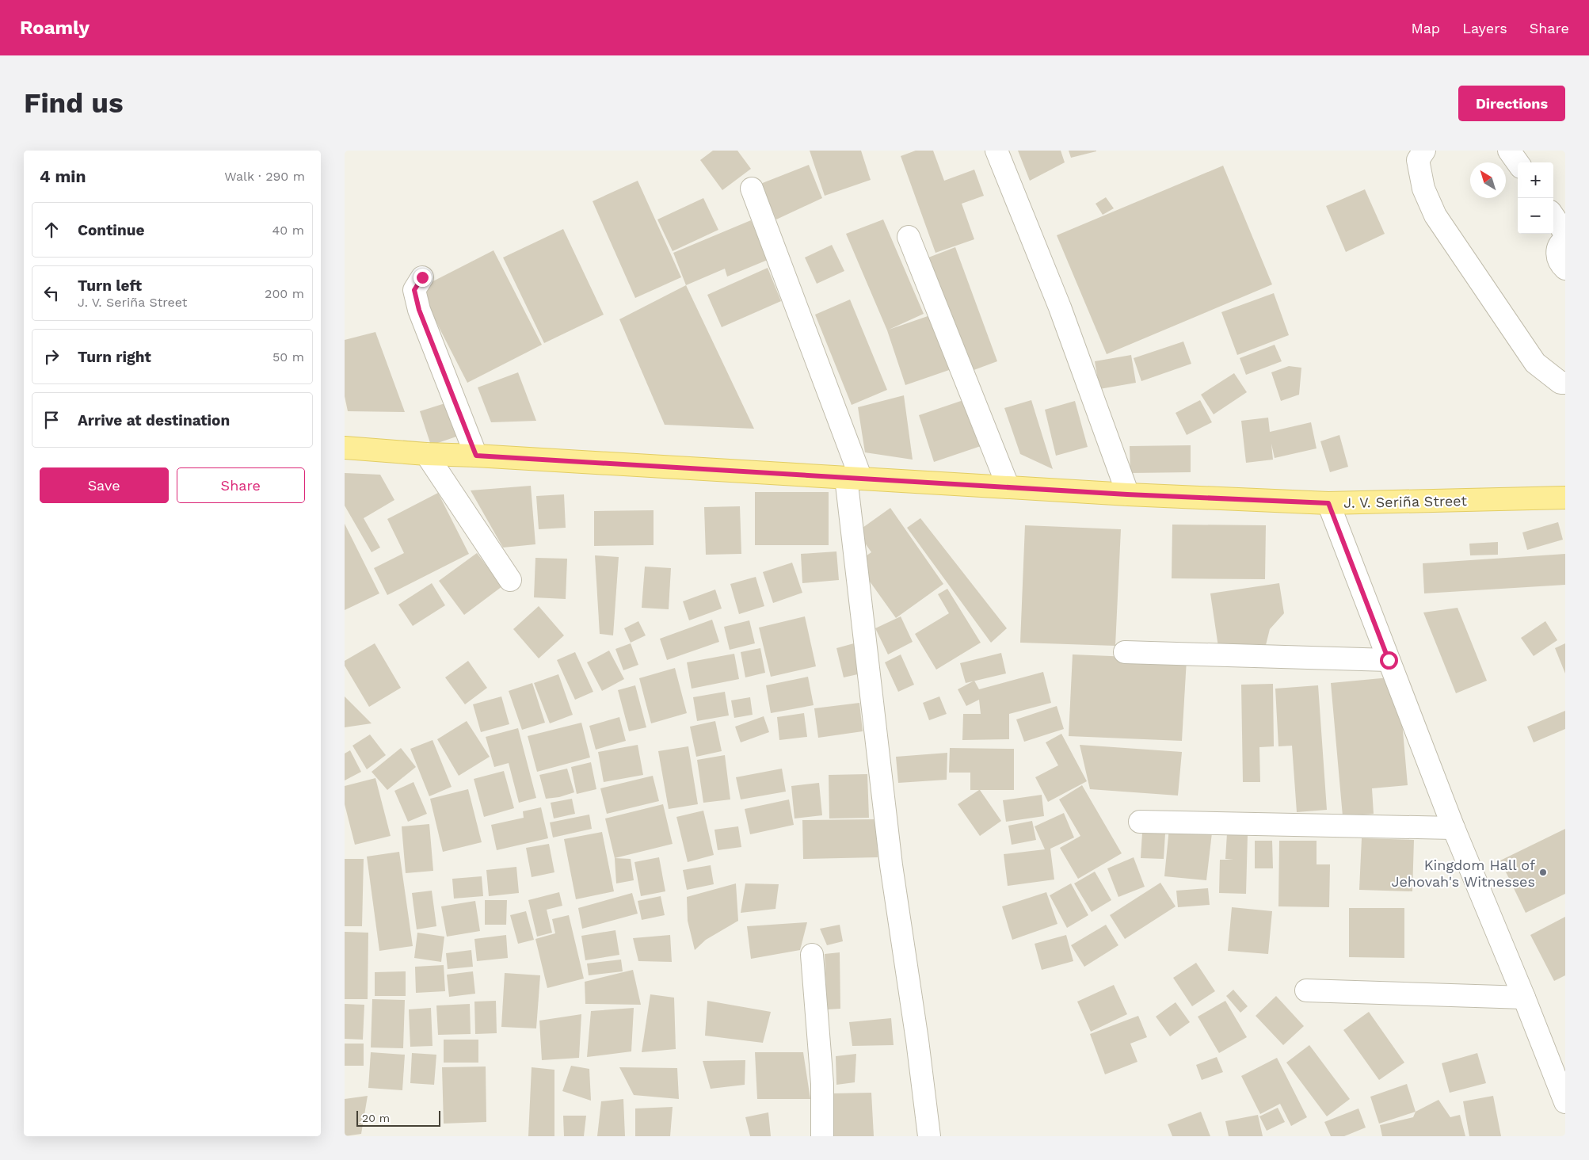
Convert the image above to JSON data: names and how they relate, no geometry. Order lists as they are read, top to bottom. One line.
{"streets":{"main road":["J. V. Seriña Street"]},"places":["Kingdom Hall of Jehovah's Witnesses"],"scale_bar":"20 m","north":"top left","page":{"header":"Roamly","nav":["Map","Layers","Share"],"buttons":["Directions",["Save","Share"]],"title":"Find us","heading":["4 min","Walk · 290 m"],"map_buttons":["+","−"],"list":[["Continue","40 m"],["Turn left","J. V. Seriña Street","200 m"],["Turn right","50 m"],"Arrive at destination"],"scale":"20 m"}}
